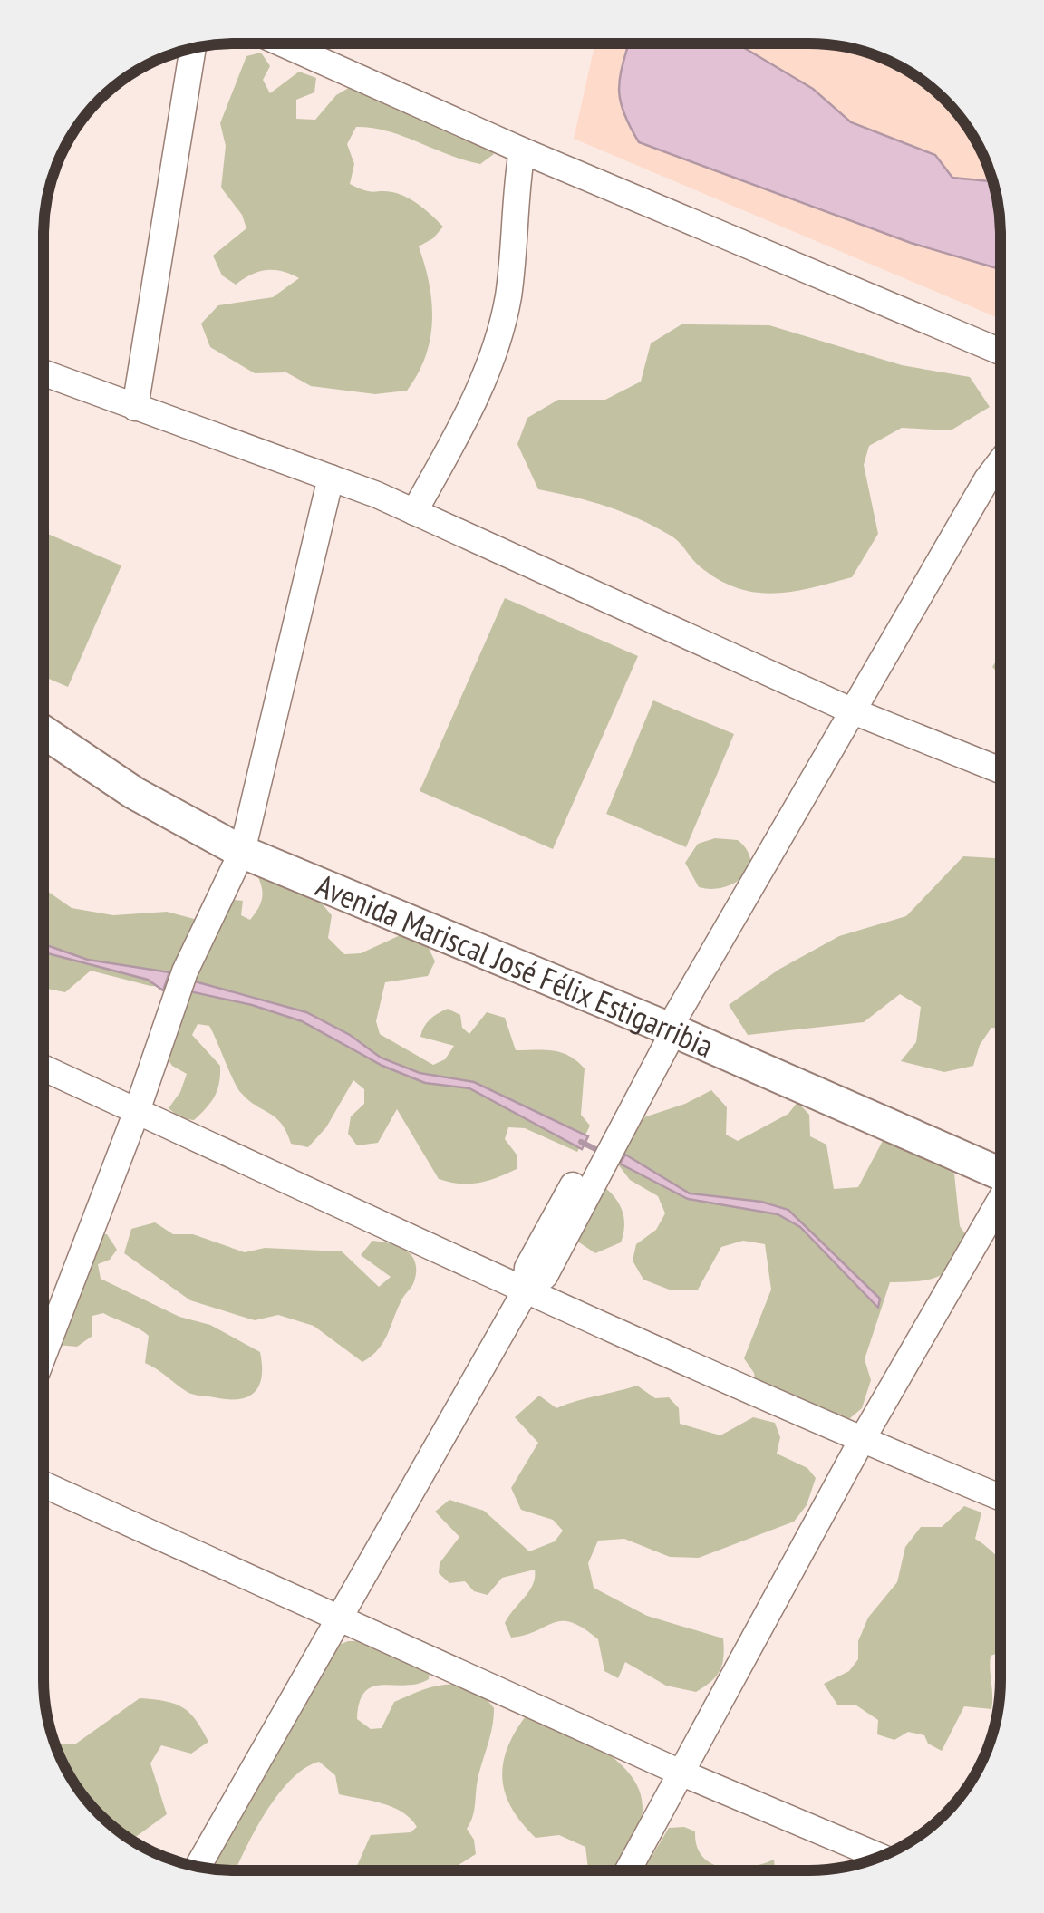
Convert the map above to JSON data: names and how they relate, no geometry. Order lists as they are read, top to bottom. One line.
{"streets":{"main road":["Avenida Mariscal José Félix Estigarribia"]}}
